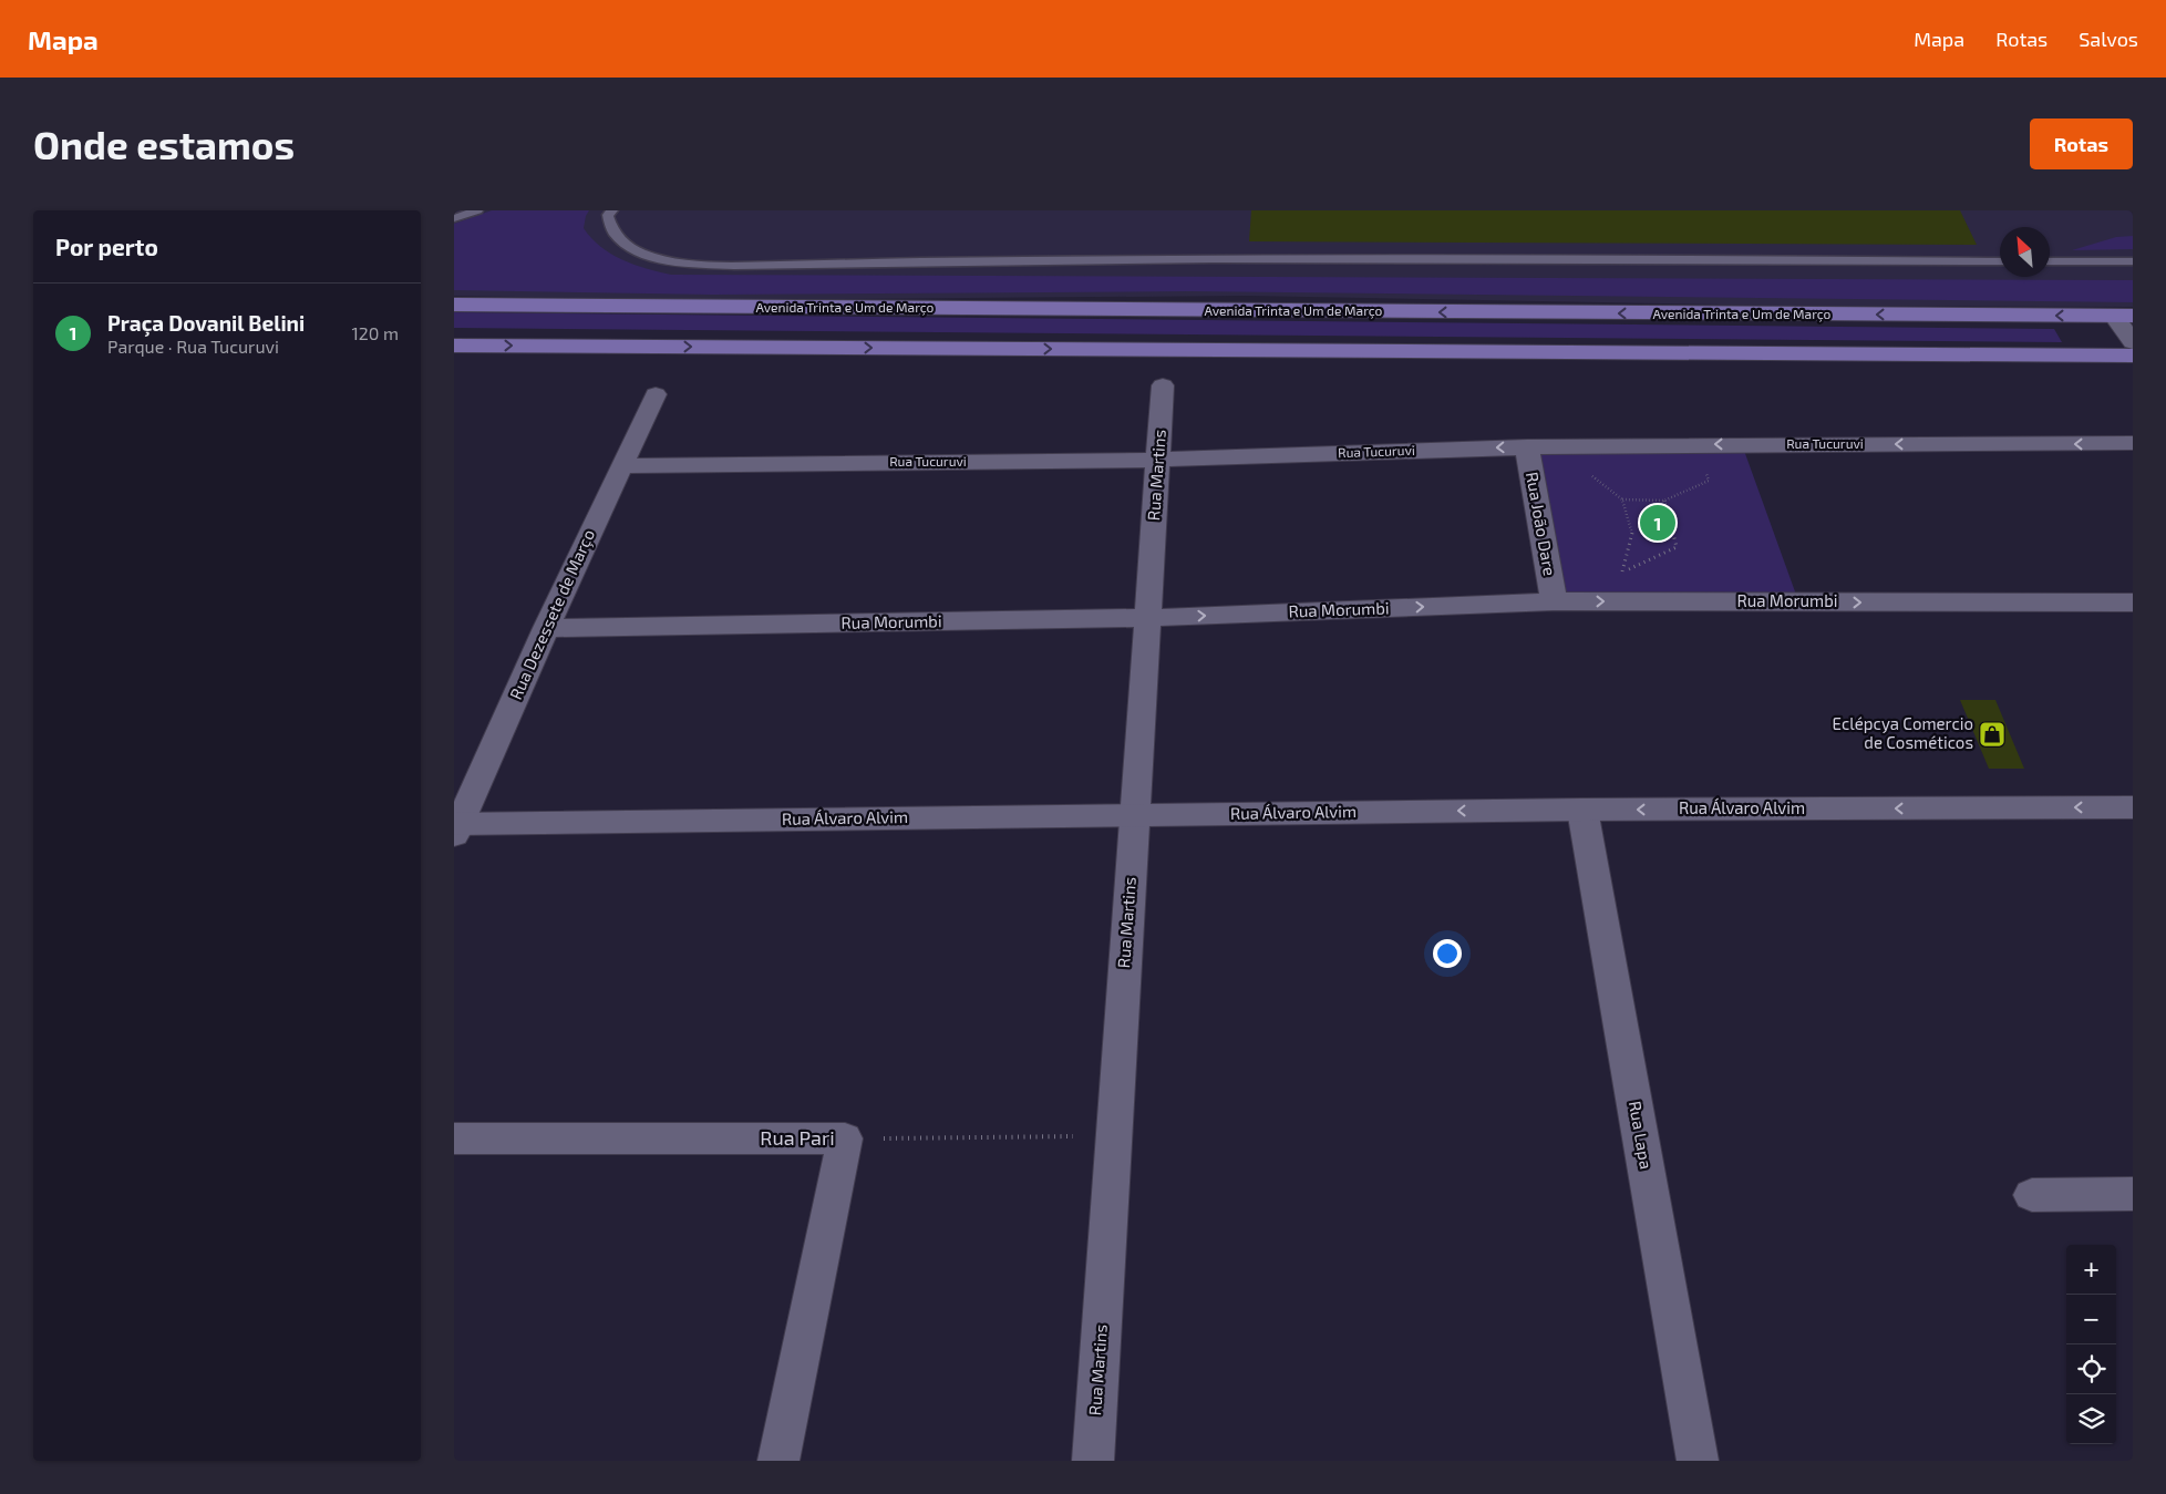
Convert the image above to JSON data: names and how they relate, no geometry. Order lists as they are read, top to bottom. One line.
{"streets":{"main road":["Avenida Trinta e Um de Março"],"street":["Rua Tucuruvi","Rua Martins","Rua João Dare","Rua Morumbi","Rua Dezessete de Março","Rua Álvaro Alvim","Rua Lapa","Rua Pari"]},"crossings":[["Rua Tucuruvi","Rua Martins"],["Rua Tucuruvi","Rua João Dare"],["Rua Tucuruvi","Rua Dezessete de Março"],["Rua Martins","Rua Morumbi"],["Rua Martins","Rua Álvaro Alvim"],["Rua João Dare","Rua Morumbi"],["Rua Morumbi","Rua Dezessete de Março"],["Rua Dezessete de Março","Rua Álvaro Alvim"],["Rua Álvaro Alvim","Rua Lapa"]],"one_way":["Rua Tucuruvi","Rua Morumbi","Rua Álvaro Alvim"],"places":{"shop":["Eclépcya Comercio de Cosméticos"]},"north":"top left","page":{"header":"Mapa","nav":["Mapa","Rotas","Salvos"],"buttons":"Rotas","title":"Onde estamos","heading":"Por perto","list":[{"mark":"1","name":"Praça Dovanil Belini","note":"Parque · Rua Tucuruvi","value":"120 m"}],"pins":"1","map_buttons":["+","−"]}}
